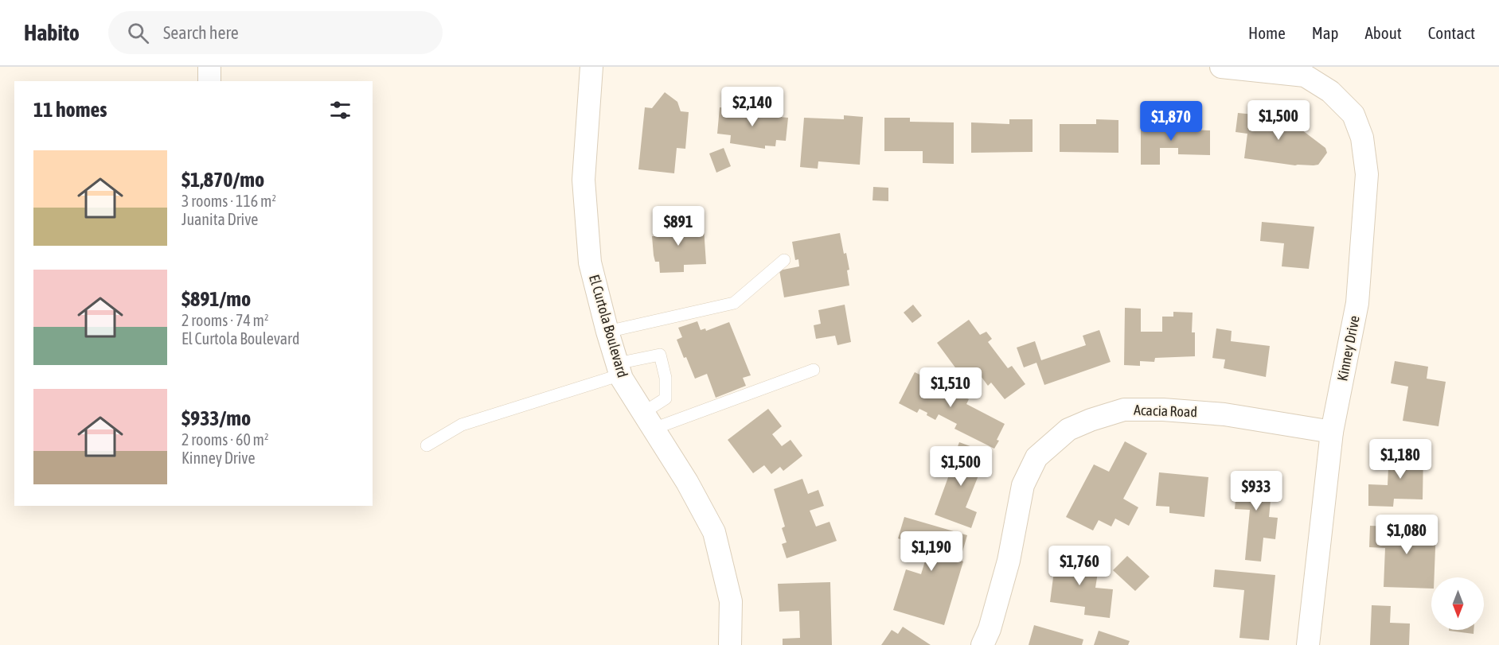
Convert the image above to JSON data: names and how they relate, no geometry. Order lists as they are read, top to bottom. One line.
{"streets":{"street":["El Curtola Boulevard","Kinney Drive","Acacia Road"]},"crossings":[["Kinney Drive","Acacia Road"]],"north":"bottom","page":{"header":"Habito","search":"Search here","nav":["Home","Map","About","Contact"],"heading":"11 homes","price":["$2,140","$1,500","$1,870","$891","$1,510","$1,180","$1,500","$933","$1,080","$1,190","$1,760"],"list":[{"name":"$1,870/mo","note":"3 rooms · 116 m² · Juanita Drive"},{"name":"$891/mo","note":"2 rooms · 74 m² · El Curtola Boulevard"},{"name":"$933/mo","note":"2 rooms · 60 m² · Kinney Drive"}]}}
